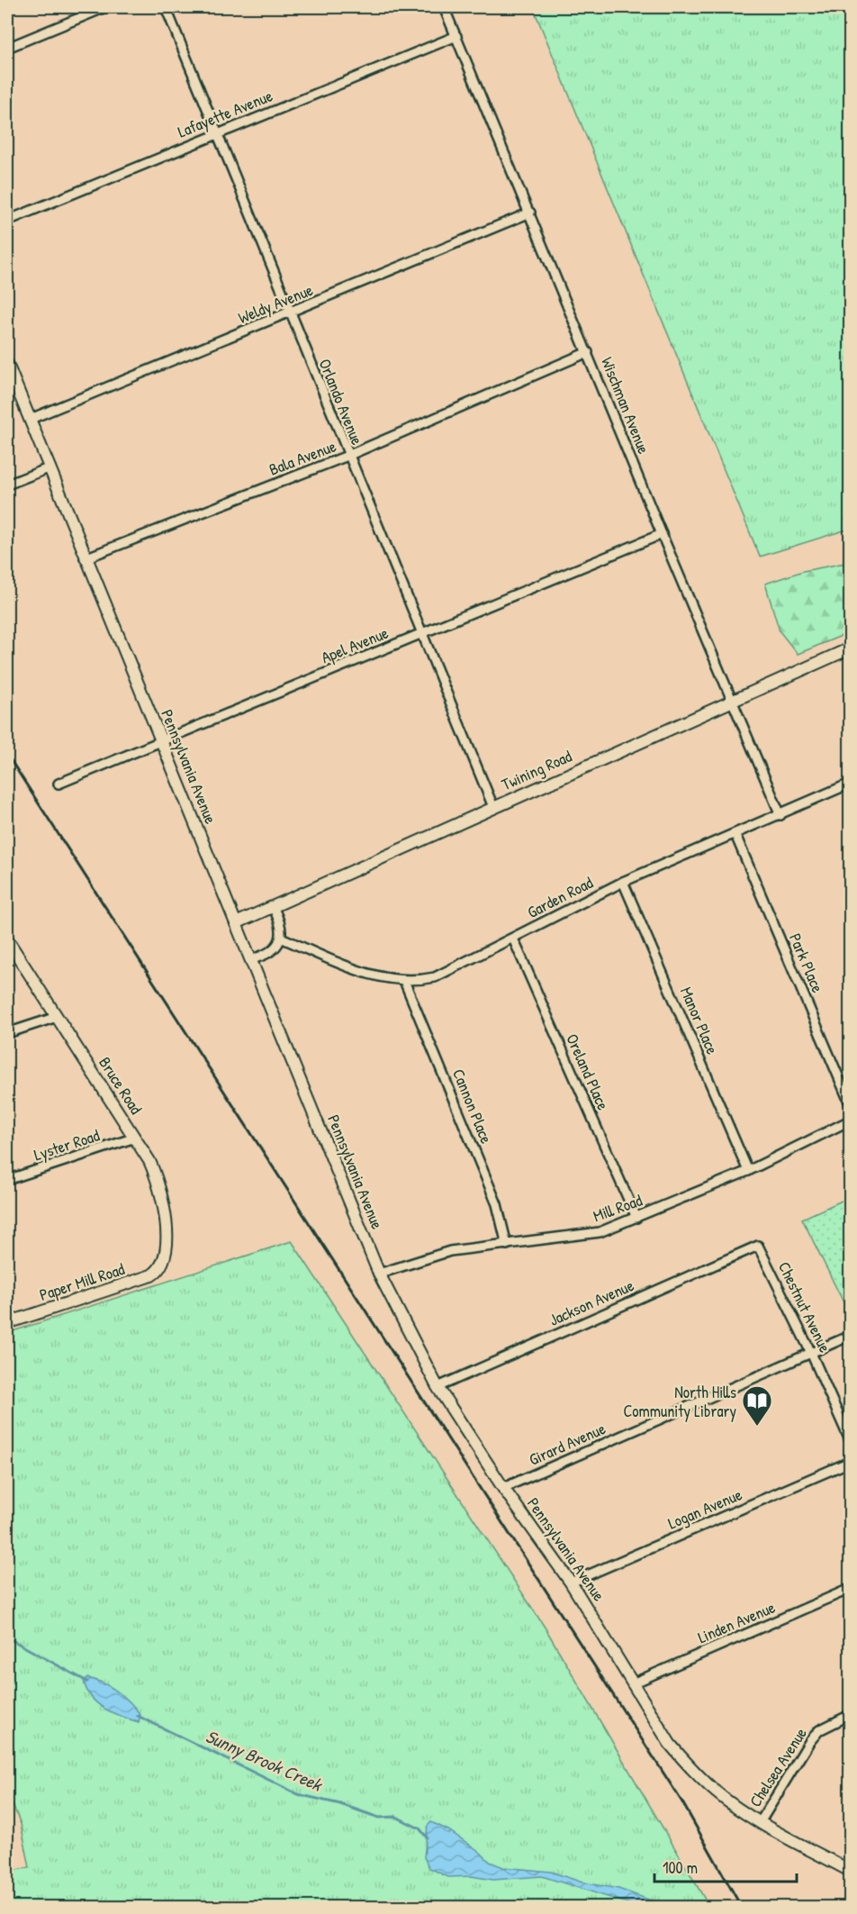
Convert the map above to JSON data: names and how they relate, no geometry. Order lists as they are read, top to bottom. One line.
{"streets":{"main road":["Pennsylvania Avenue","Twining Road","Bruce Road","Paper Mill Road"],"street":["Lafayette Avenue","Weldy Avenue","Orlando Avenue","Wischman Avenue","Bala Avenue","Apel Avenue","Garden Road","Park Place","Manor Place","Oreland Place","Cannon Place","Lyster Road","Mill Road","Jackson Avenue","Chestnut Avenue","Girard Avenue","Logan Avenue","Linden Avenue","Chelsea Avenue"]},"crossings":[["Lafayette Avenue","Orlando Avenue"],["Lafayette Avenue","Wischman Avenue"],["Weldy Avenue","Orlando Avenue"],["Weldy Avenue","Wischman Avenue"],["Weldy Avenue","Pennsylvania Avenue"],["Orlando Avenue","Bala Avenue"],["Orlando Avenue","Apel Avenue"],["Orlando Avenue","Twining Road"],["Wischman Avenue","Bala Avenue"],["Wischman Avenue","Apel Avenue"],["Wischman Avenue","Twining Road"],["Wischman Avenue","Garden Road"],["Bala Avenue","Pennsylvania Avenue"],["Apel Avenue","Pennsylvania Avenue"],["Pennsylvania Avenue","Twining Road"],["Pennsylvania Avenue","Mill Road"],["Pennsylvania Avenue","Jackson Avenue"],["Pennsylvania Avenue","Girard Avenue"],["Pennsylvania Avenue","Logan Avenue"],["Pennsylvania Avenue","Linden Avenue"],["Pennsylvania Avenue","Chelsea Avenue"],["Garden Road","Park Place"],["Garden Road","Manor Place"],["Garden Road","Oreland Place"],["Garden Road","Cannon Place"],["Manor Place","Mill Road"],["Oreland Place","Mill Road"],["Bruce Road","Lyster Road"],["Bruce Road","Paper Mill Road"],["Cannon Place","Mill Road"],["Jackson Avenue","Chestnut Avenue"],["Chestnut Avenue","Girard Avenue"]],"water":["Sunny Brook Creek"],"places":{"library":["North Hills Community Library"]},"scale_bar":"100 m"}
